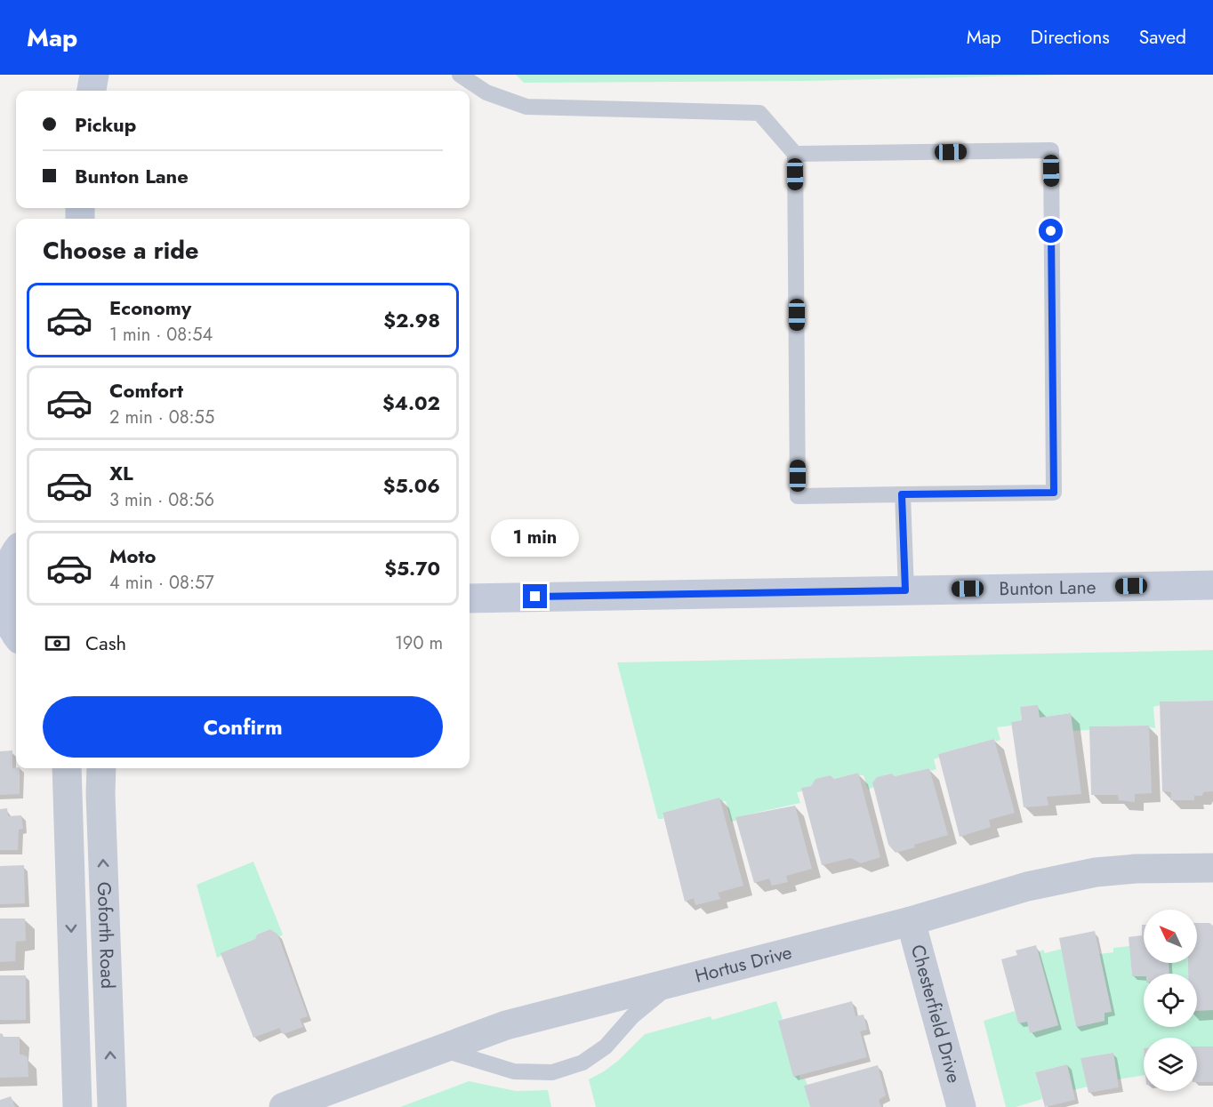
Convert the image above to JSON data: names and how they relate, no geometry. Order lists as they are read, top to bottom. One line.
{"streets":{"street":["Bunton Lane","Goforth Road","Hortus Drive","Chesterfield Drive"]},"crossings":[["Hortus Drive","Chesterfield Drive"]],"north":"top left","page":{"header":"Map","nav":["Map","Directions","Saved"],"banner":["Pickup","Bunton Lane"],"heading":"Choose a ride","list":[{"name":"Economy","note":"1 min · 08:54","value":"$2.98"},{"name":"Comfort","note":"2 min · 08:55","value":"$4.02"},{"name":"XL","note":"3 min · 08:56","value":"$5.06"},{"name":"Moto","note":"4 min · 08:57","value":"$5.70"}],"bubble":"1 min","pay":["Cash","190 m"],"buttons":"Confirm"}}
